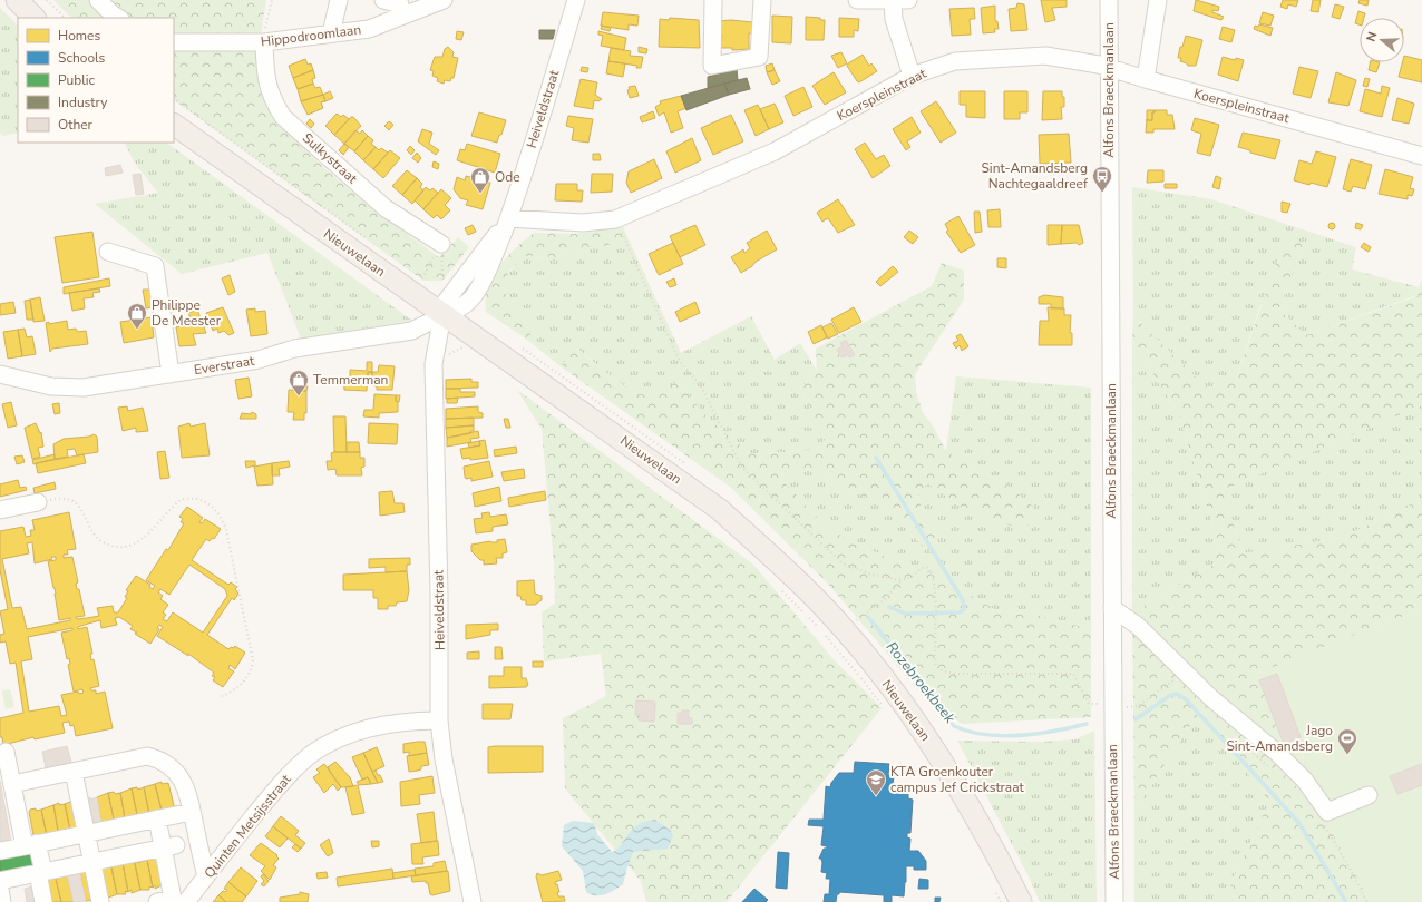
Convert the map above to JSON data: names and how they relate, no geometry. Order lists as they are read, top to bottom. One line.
{"streets":{"main road":["Nieuwelaan"],"street":["Hippodroomlaan","Alfons Braeckmanlaan","Koerspleinstraat","Heiveldstraat","Sulkystraat","Everstraat","Quinten Metsijsstraat"]},"crossings":[["Hippodroomlaan","Sulkystraat"],["Alfons Braeckmanlaan","Koerspleinstraat"],["Koerspleinstraat","Heiveldstraat"],["Heiveldstraat","Nieuwelaan"],["Heiveldstraat","Everstraat"],["Heiveldstraat","Quinten Metsijsstraat"],["Nieuwelaan","Everstraat"]],"water":["Rozebroekbeek"],"places":{"bus stop":["Sint-Amandsberg Nachtegaaldreef"],"shop":["Ode","Philippe De Meester","Temmerman"],"sports":["Jago Sint-Amandsberg"],"school or university":["KTA Groenkouter campus Jef Crickstraat"]},"legend":["Homes","Schools","Public","Industry","Other"],"north":"left"}
